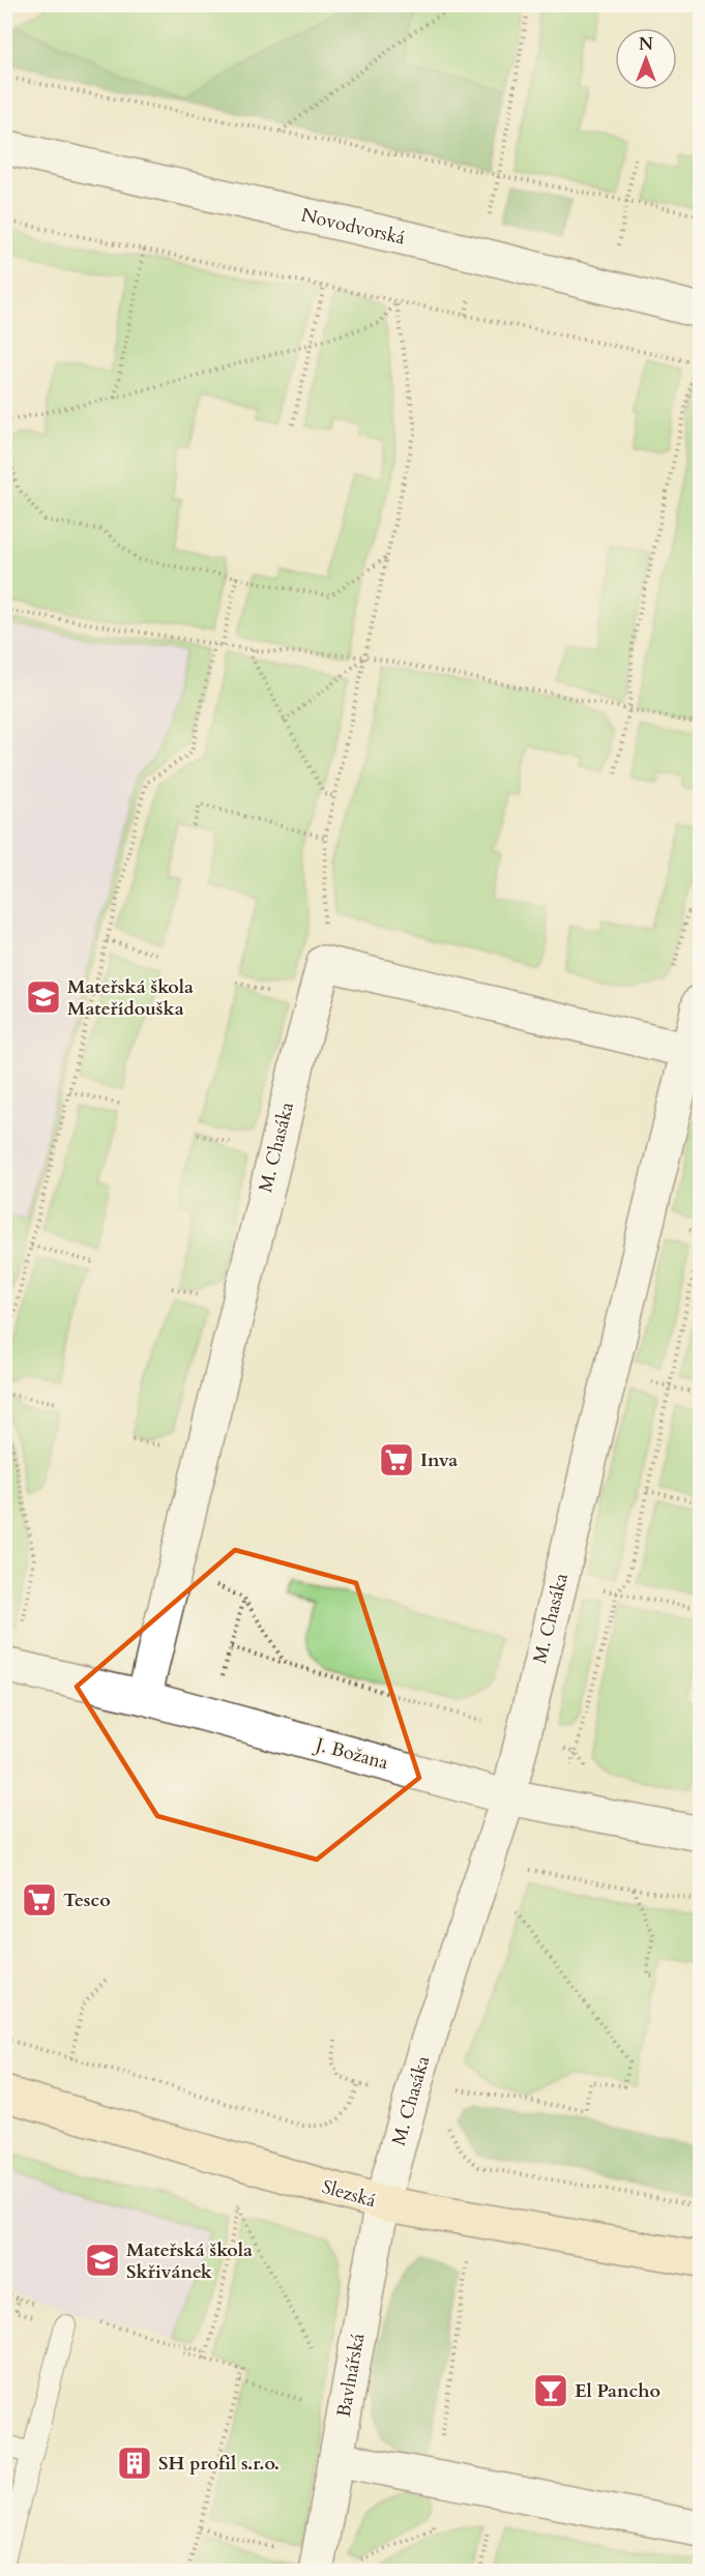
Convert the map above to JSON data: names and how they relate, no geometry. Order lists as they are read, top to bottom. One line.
{"streets":{"main road":["Slezská"],"street":["Novodvorská","M. Chasáka","J. Božana","Bavlnářská"]},"crossings":[["M. Chasáka","J. Božana"],["M. Chasáka","Slezská"],["M. Chasáka","Bavlnářská"],["Slezská","Bavlnářská"]],"places":{"school or university":["Mateřská škola Mateřídouška","Mateřská škola Skřivánek"],"supermarket":["Inva","Tesco"],"bar":["El Pancho"],"building":["SH profil s.r.o."]},"north":"top"}
